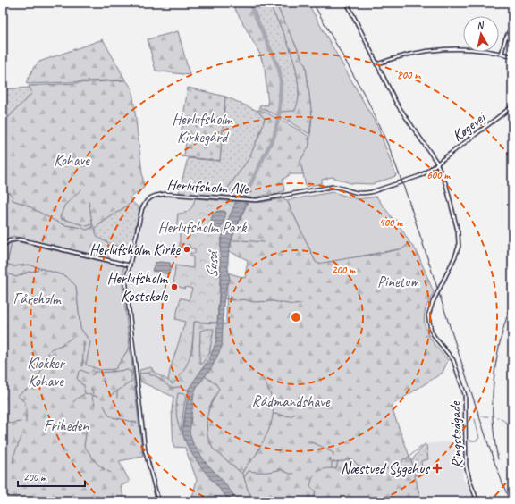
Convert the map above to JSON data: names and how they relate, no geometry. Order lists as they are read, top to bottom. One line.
{"streets":{"street":["Køgevej","Herlufsholm Alle","Ringstedgade"]},"crossings":[["Køgevej","Herlufsholm Alle"],["Køgevej","Ringstedgade"],["Herlufsholm Alle","Ringstedgade"]],"water":["Suså"],"parks":["Herlufsholm Kirkegård","Kohave","Herlufsholm Park","Pinetum","Fåreholm","Klokker Kohave","Rådmandshave","Friheden"],"places":{"other":["Herlufsholm Kirke","Herlufsholm Kostskole"],"health":["Næstved Sygehus"]},"scale_bar":"200 m","north":"top","rings":["800 m","600 m","400 m","200 m"]}
